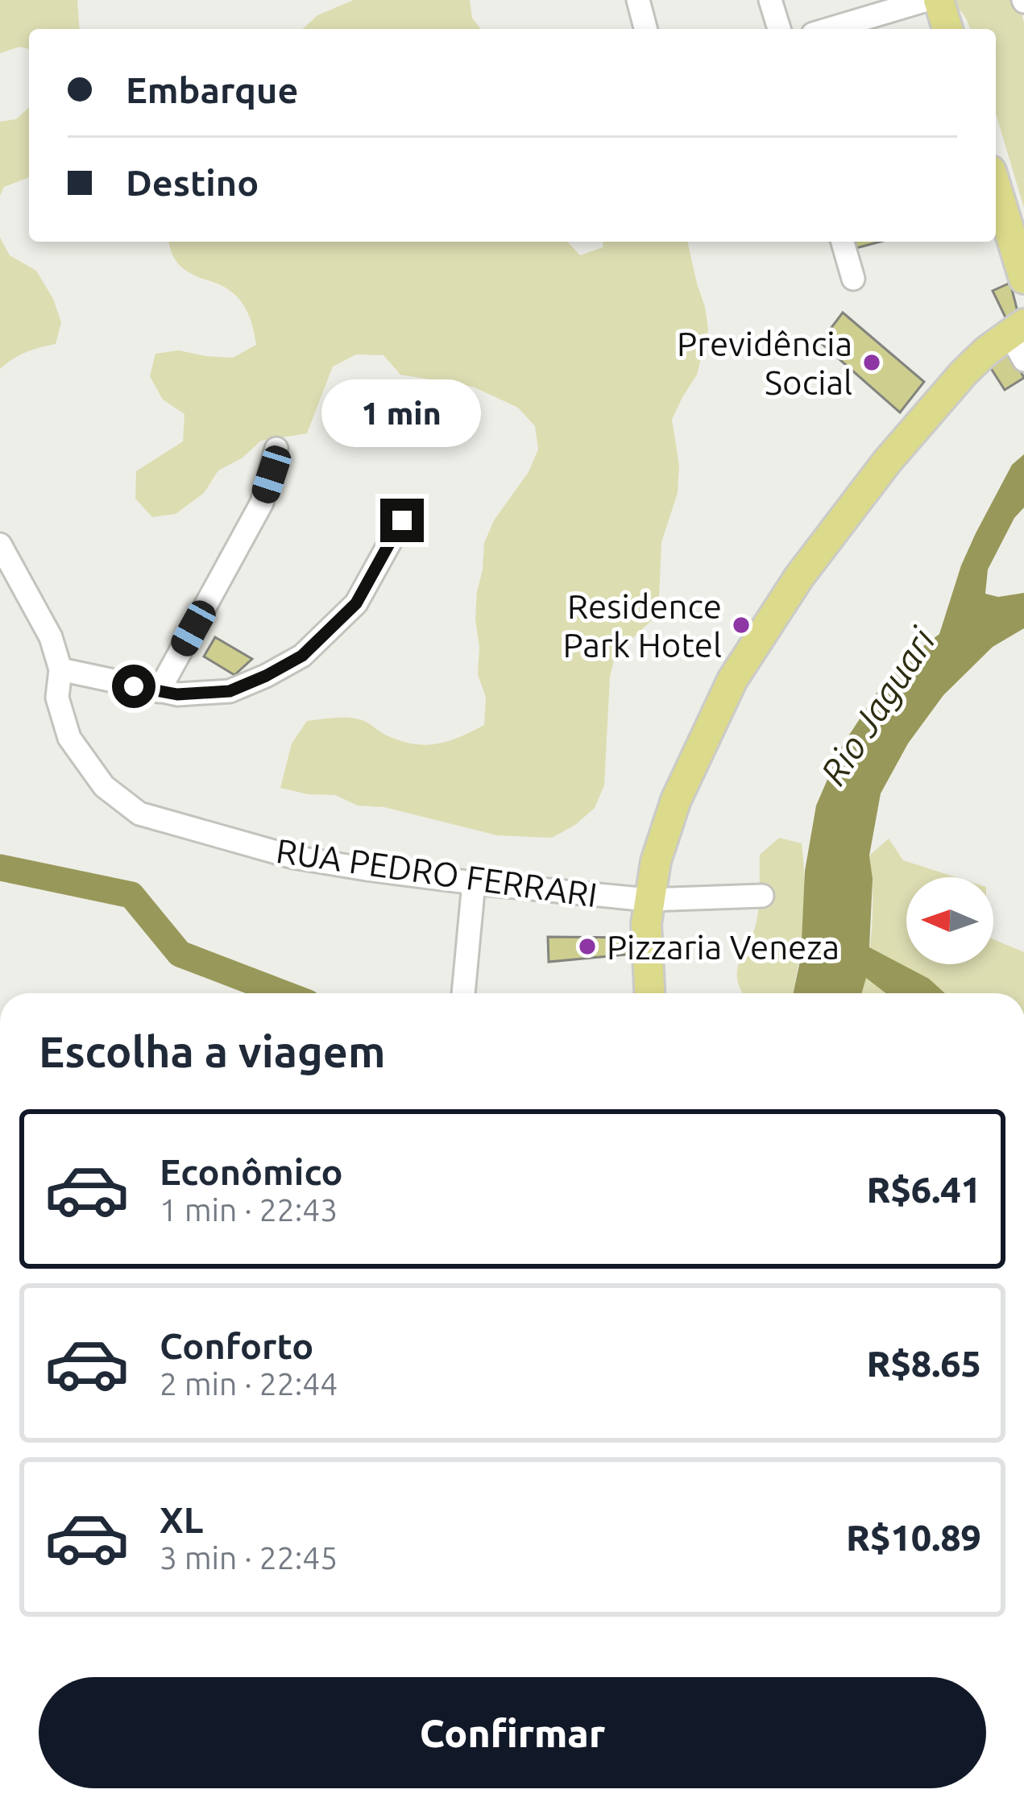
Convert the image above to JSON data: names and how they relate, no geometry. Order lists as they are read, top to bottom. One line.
{"streets":{"street":["RUA PEDRO FERRARI"]},"water":["Rio Jaguari"],"places":["Previdência Social","Residence Park Hotel","Pizzaria Veneza"],"north":"left","page":{"banner":["Embarque","Destino"],"bubble":"1 min","heading":"Escolha a viagem","list":[{"name":"Econômico","note":"1 min · 22:43","value":"R$6.41"},{"name":"Conforto","note":"2 min · 22:44","value":"R$8.65"},{"name":"XL","note":"3 min · 22:45","value":"R$10.89"}],"buttons":"Confirmar"}}
